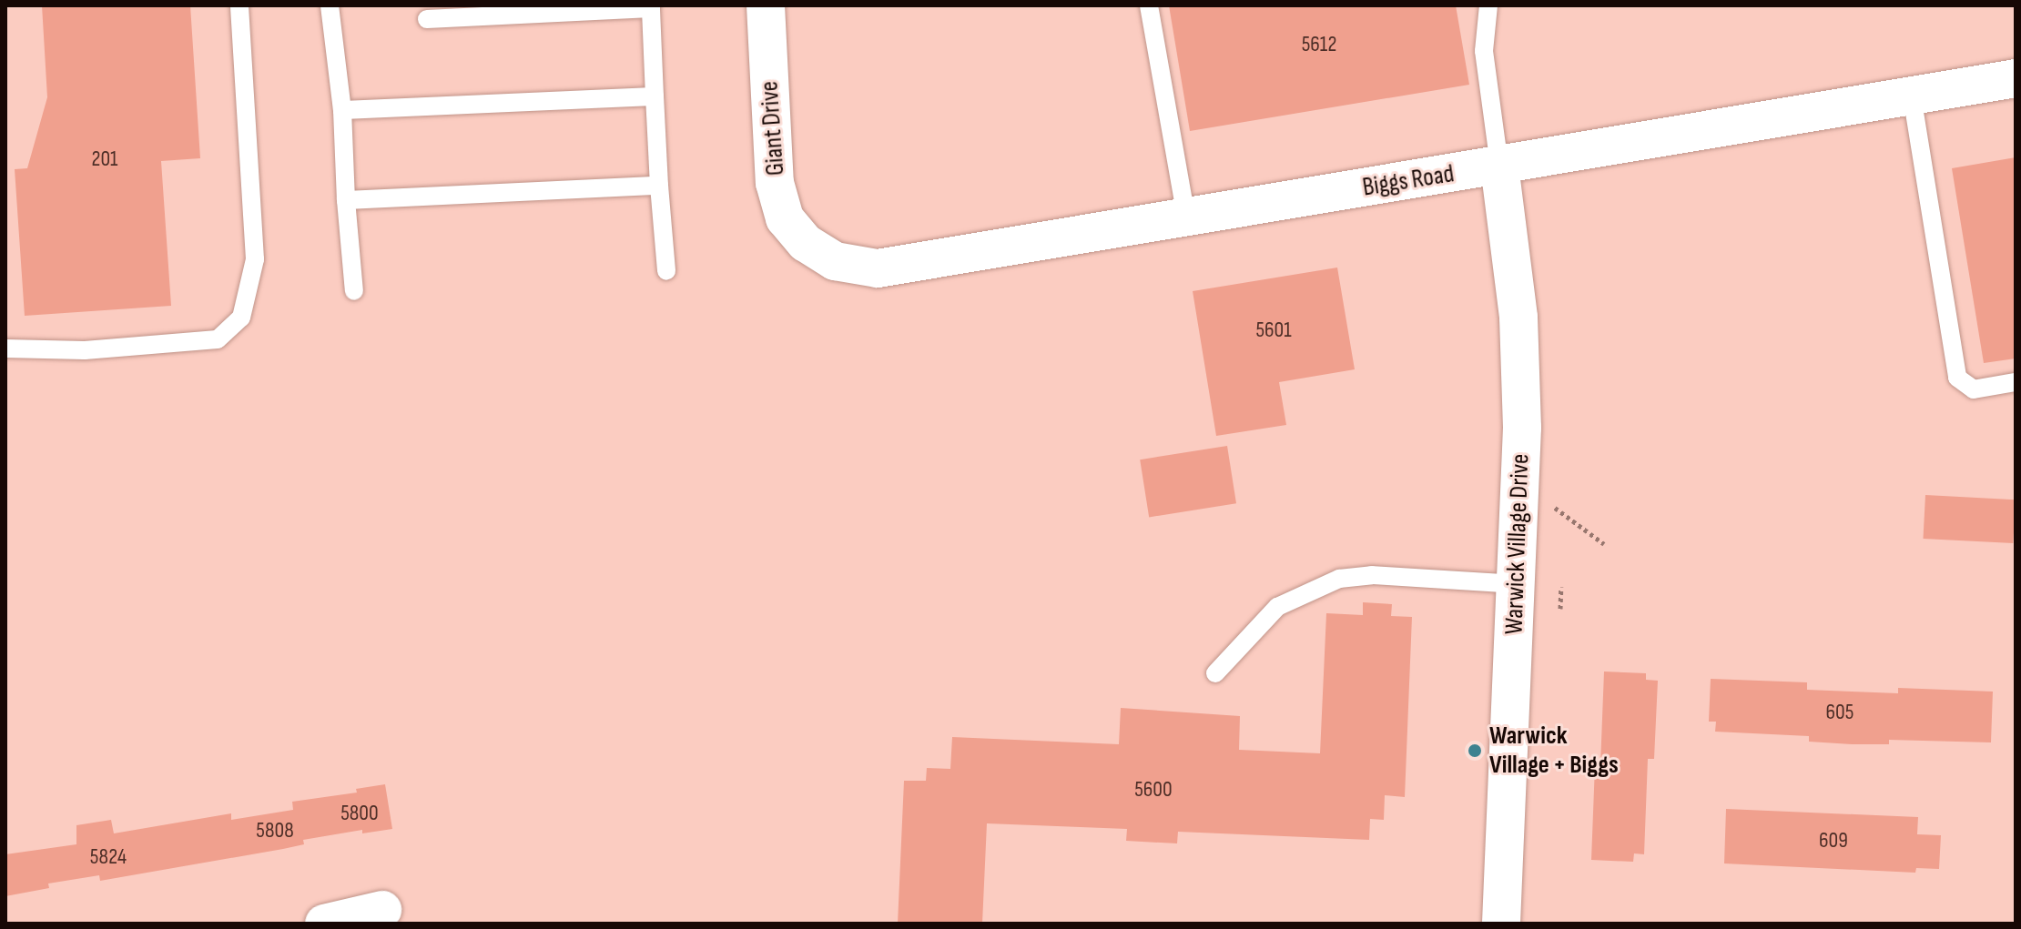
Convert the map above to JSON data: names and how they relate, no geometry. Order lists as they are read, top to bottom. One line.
{"streets":{"street":["Giant Drive","Biggs Road","Warwick Village Drive"]},"crossings":[["Giant Drive","Biggs Road"],["Biggs Road","Warwick Village Drive"]],"places":["Warwick Village + Biggs"],"house_numbers":["5612","201","5601","605","5600","5800","5808","609","5824"]}
